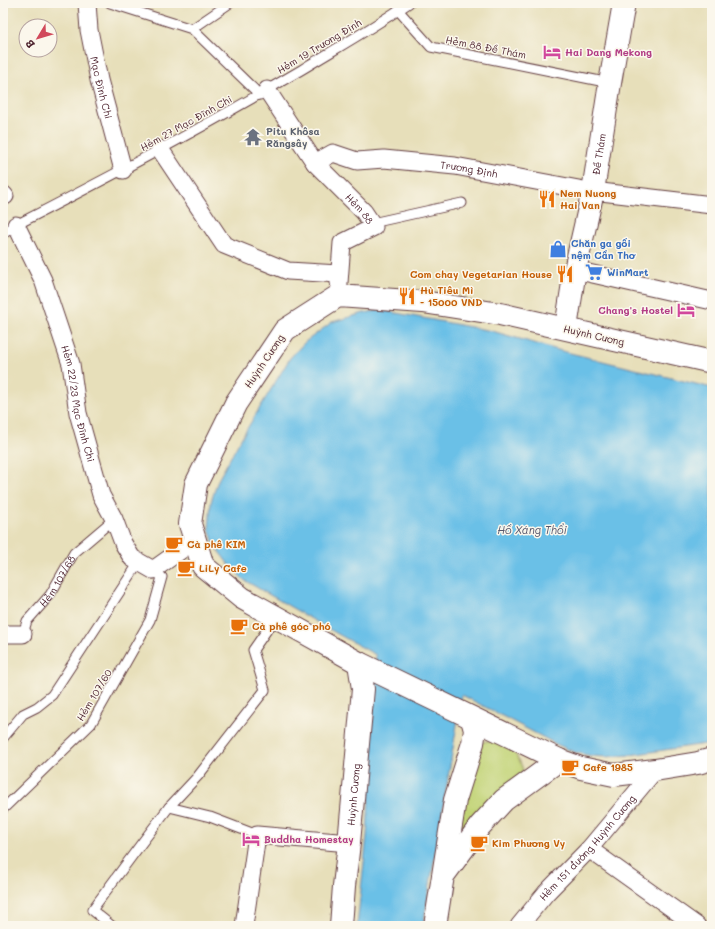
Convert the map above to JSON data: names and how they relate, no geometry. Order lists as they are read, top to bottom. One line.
{"streets":{"street":["Mạc Đĩnh Chi","Đề Thám","Trương Định","Hẻm 88","Huỳnh Cương","Hẻm 22/23 Mạc Đĩnh Chi","Hẻm 107/68","Hẻm 151 đường Huỳnh Cương"],"lane":["Hẻm 19 Trương Định","Hẻm 88 Đề Thám","Hẻm 27 Mạc Đĩnh Chi","Hẻm 107/60"]},"crossings":[["Hẻm 19 Trương Định","Hẻm 88 Đề Thám"],["Hẻm 19 Trương Định","Hẻm 27 Mạc Đĩnh Chi"],["Hẻm 88 Đề Thám","Đề Thám"],["Mạc Đĩnh Chi","Hẻm 27 Mạc Đĩnh Chi"],["Hẻm 27 Mạc Đĩnh Chi","Hẻm 22/23 Mạc Đĩnh Chi"],["Đề Thám","Trương Định"],["Đề Thám","Huỳnh Cương"],["Trương Định","Hẻm 88"],["Huỳnh Cương","Hẻm 151 đường Huỳnh Cương"],["Hẻm 22/23 Mạc Đĩnh Chi","Hẻm 107/68"],["Hẻm 22/23 Mạc Đĩnh Chi","Hẻm 107/60"]],"water":["Hồ Xáng Thổi"],"places":{"hotel":["Hai Dang Mekong","Chang's Hostel","Buddha Homestay"],"temple":["Pitu Khôsa Răngsây"],"restaurant":["Nem Nuong Hai Van","Com chay Vegetarian House","Hù Tiêu Mì - 15000 VND"],"shop":["Chăn ga gối nệm Cần Thơ"],"supermarket":["WinMart"],"cafe":["Cà phê KIM","LiLy Cafe","Cà phê góc phó","Cafe 1985","Kim Phương Vy"]},"north":"bottom left"}
